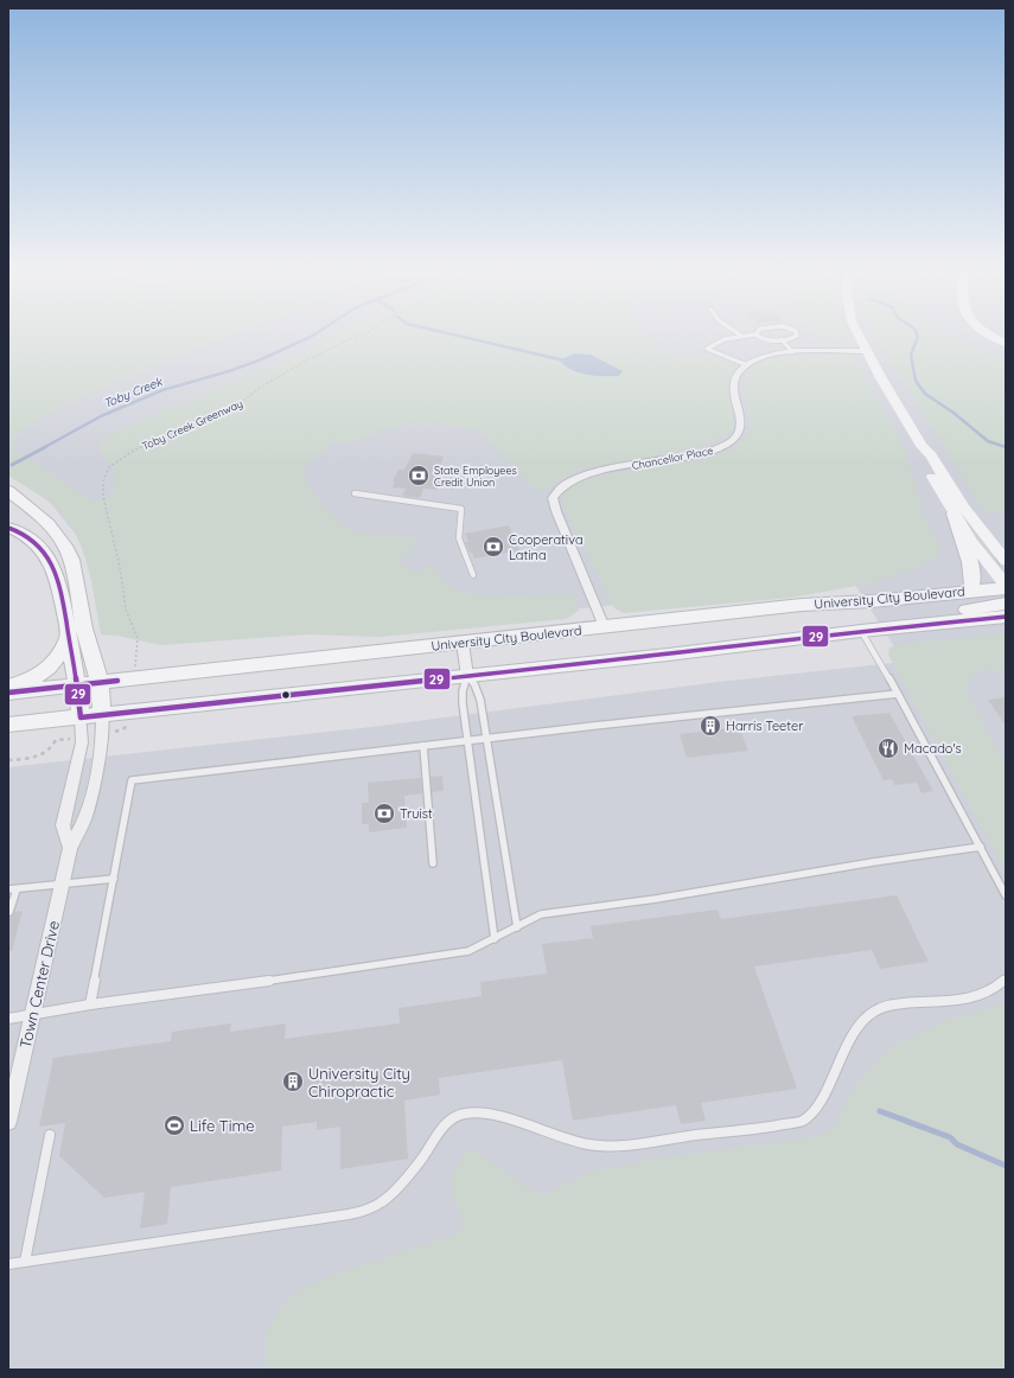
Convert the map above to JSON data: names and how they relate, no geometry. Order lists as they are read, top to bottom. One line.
{"streets":{"main road":["University City Boulevard"],"street":["Chancellor Place","Town Center Drive"],"path":["Toby Creek Greenway"]},"crossings":[["Chancellor Place","University City Boulevard"]],"water":["Toby Creek"],"places":{"bank":["State Employees Credit Union","Cooperativa Latina","Truist"],"building":["Harris Teeter","University City Chiropractic"],"restaurant":["Macado's"],"sports":["Life Time"]},"lines":["transit line 29"]}
